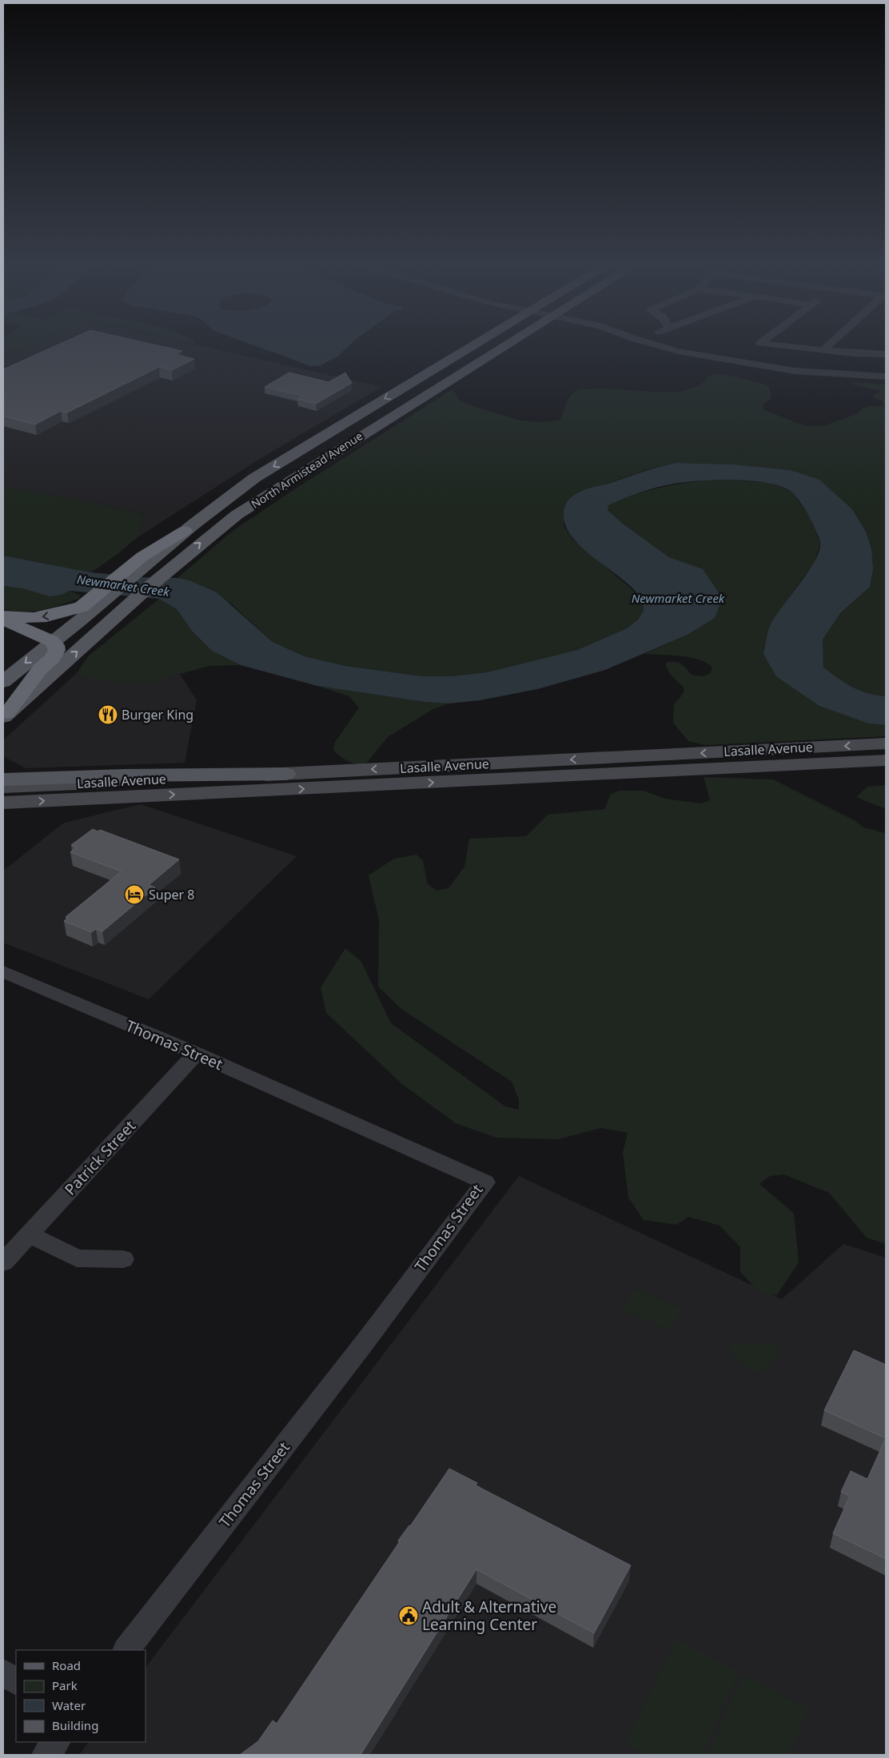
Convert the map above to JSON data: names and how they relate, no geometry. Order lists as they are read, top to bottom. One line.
{"streets":{"main road":["North Armistead Avenue","Lasalle Avenue"],"street":["Thomas Street","Patrick Street"]},"crossings":[["Thomas Street","Patrick Street"]],"water":["Newmarket Creek"],"places":{"restaurant":["Burger King"],"hotel":["Super 8"],"public building":["Adult & Alternative Learning Center"]},"legend":["Road","Park","Water","Building"]}
